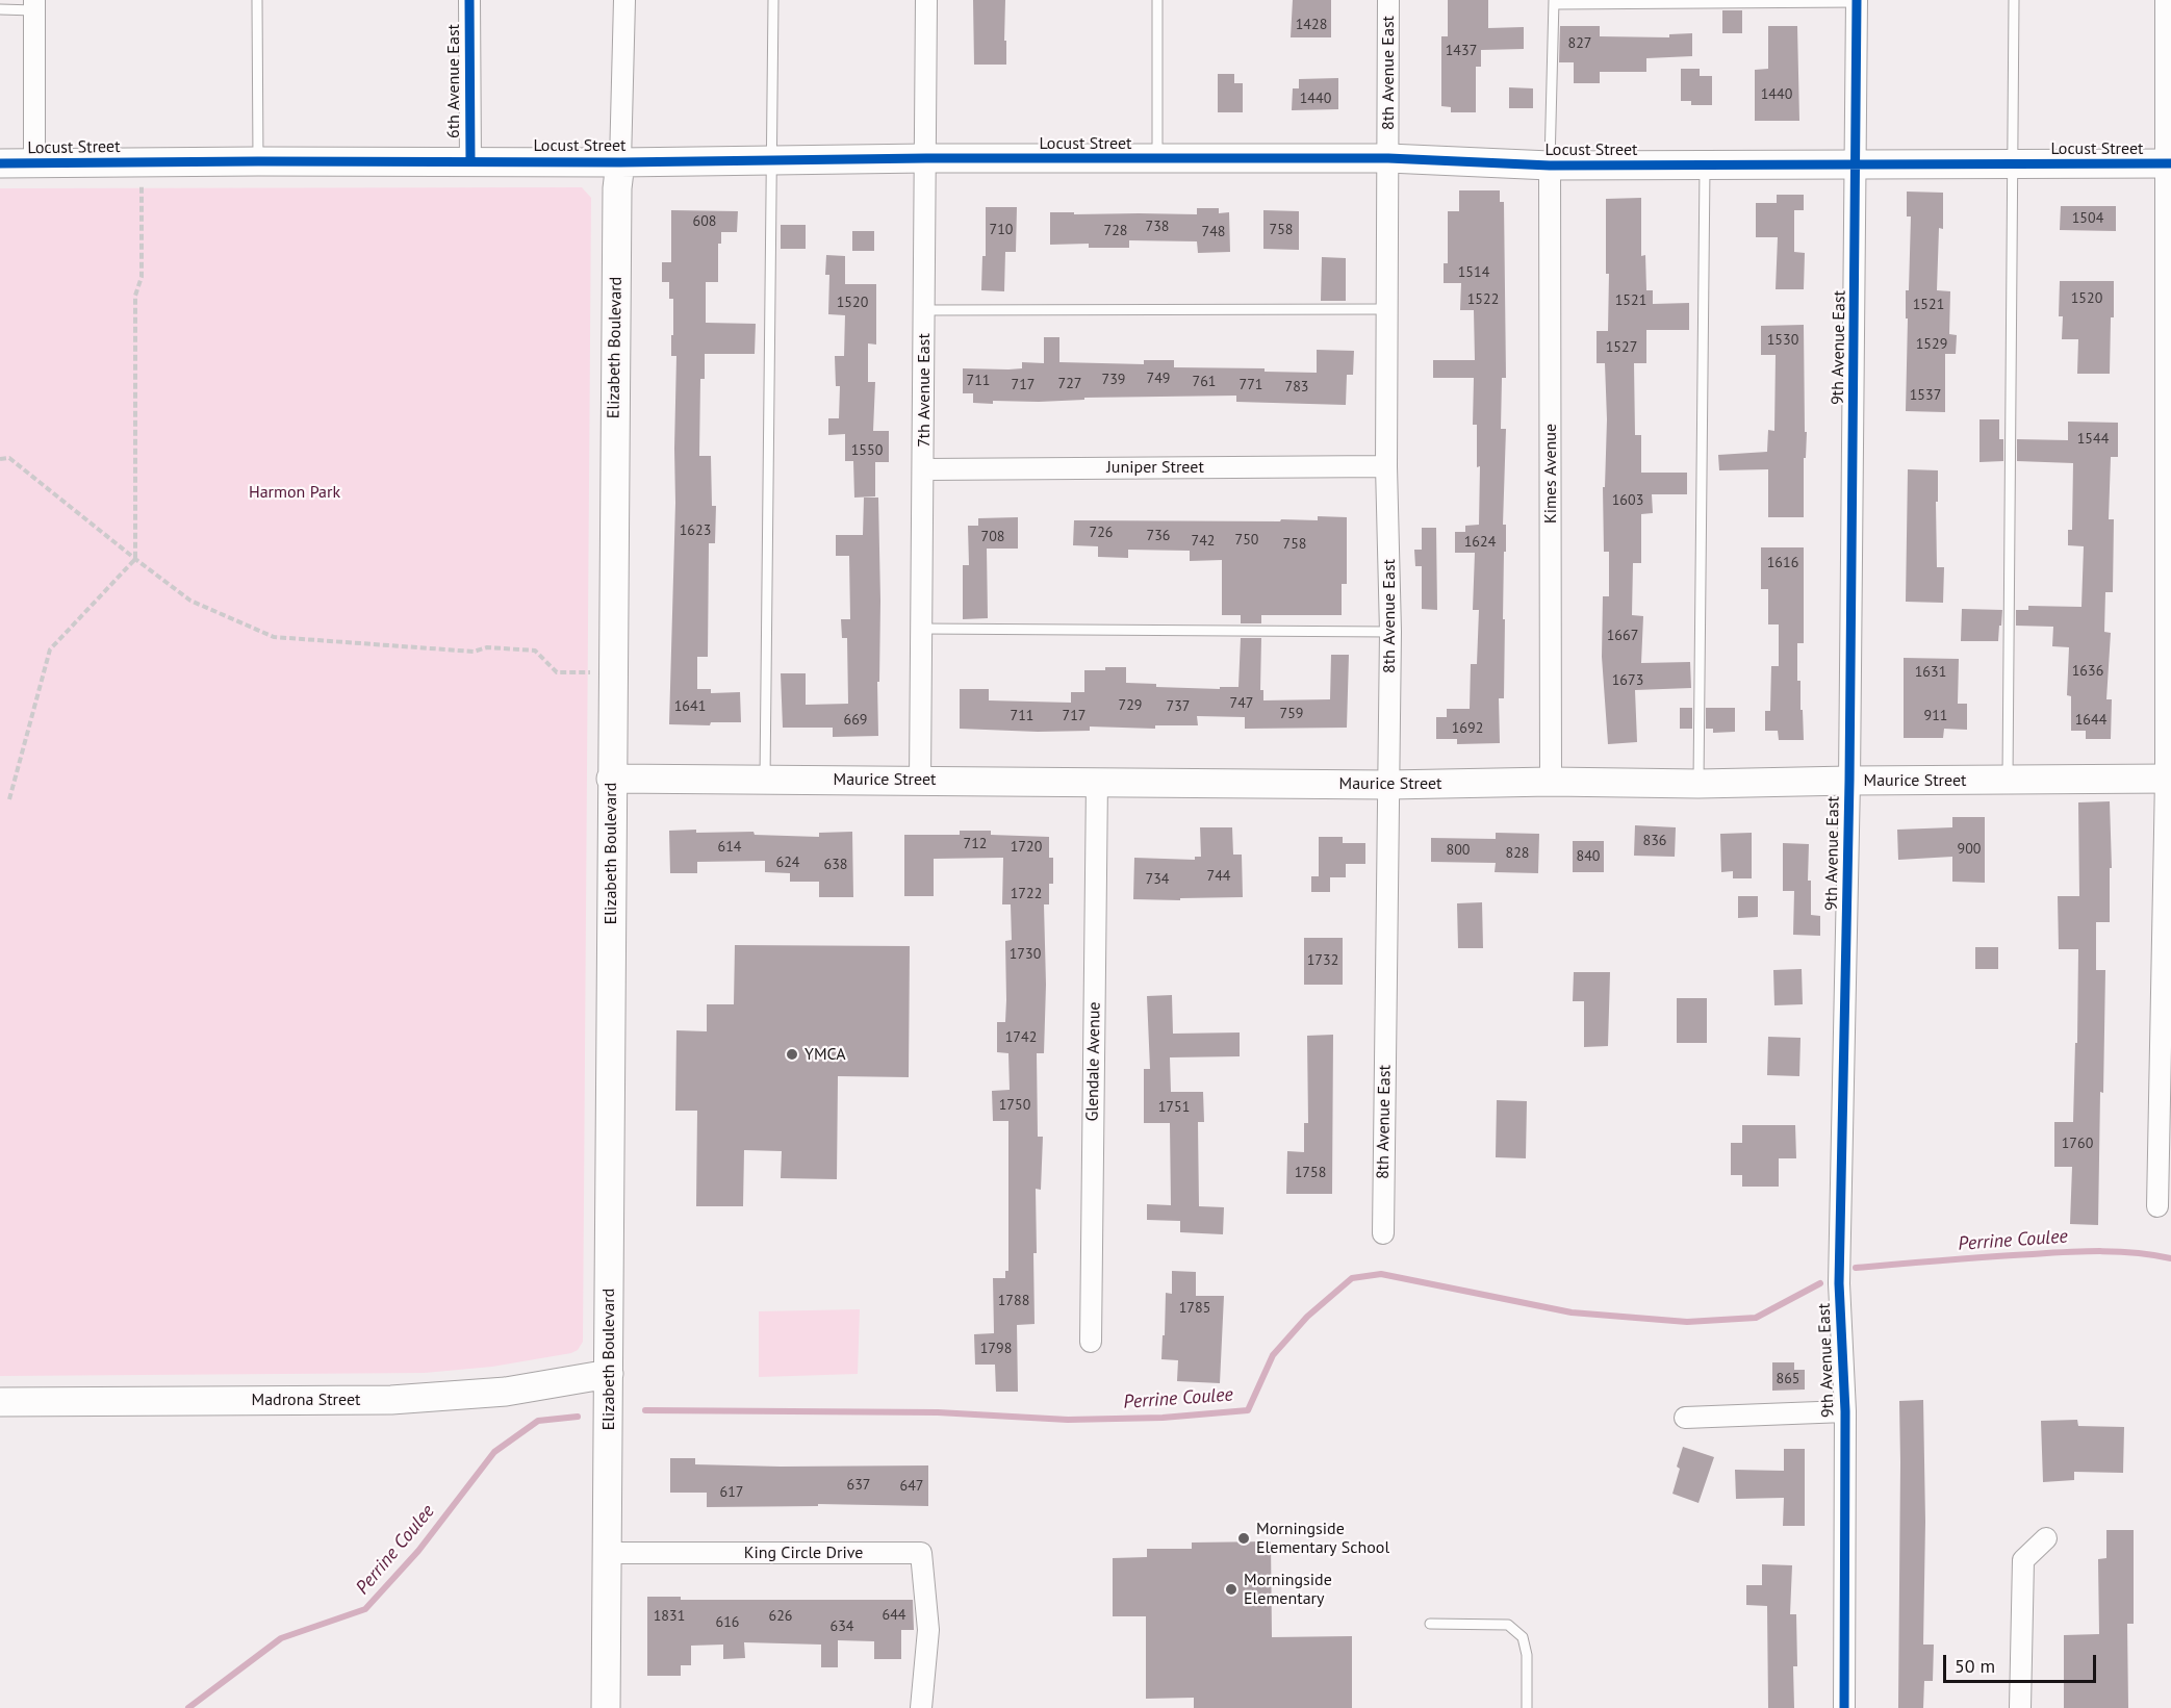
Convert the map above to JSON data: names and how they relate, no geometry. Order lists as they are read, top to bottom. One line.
{"streets":{"street":["8th Avenue East","6th Avenue East","Locust Street","Elizabeth Boulevard","9th Avenue East","7th Avenue East","Juniper Street","Kimes Avenue","Maurice Street","Glendale Avenue","Madrona Street","King Circle Drive"]},"crossings":[["8th Avenue East","Locust Street"],["8th Avenue East","Juniper Street"],["8th Avenue East","Maurice Street"],["6th Avenue East","Locust Street"],["Locust Street","Elizabeth Boulevard"],["Locust Street","9th Avenue East"],["Locust Street","7th Avenue East"],["Locust Street","Kimes Avenue"],["Elizabeth Boulevard","Maurice Street"],["Elizabeth Boulevard","Madrona Street"],["Elizabeth Boulevard","King Circle Drive"],["9th Avenue East","Maurice Street"],["7th Avenue East","Juniper Street"],["7th Avenue East","Maurice Street"],["Kimes Avenue","Maurice Street"],["Maurice Street","Glendale Avenue"]],"water":["Perrine Coulee"],"parks":["Harmon Park"],"places":["YMCA","Morningside Elementary School","Morningside Elementary"],"house_numbers":["1428","827","1437","1440","1440","1504","608","738","710","758","728","748","1514","1520","1522","1521","1520","1521","1530","1529","1527","749","739","711","761","727","717","771","783","1537","1544","1550","1603","1623","726","736","708","750","742","1624","758","1616","1667","1636","1631","1673","747","729","1641","737","759","711","717","911","669","1644","1692","836","712","614","1720","900","800","828","840","624","638","744","734","1722","1730","1732","1742","1750","1751","1760","1758","1788","1785","1798","865","637","647","617","644","1831","626","616","634"],"scale_bar":"50 m"}
